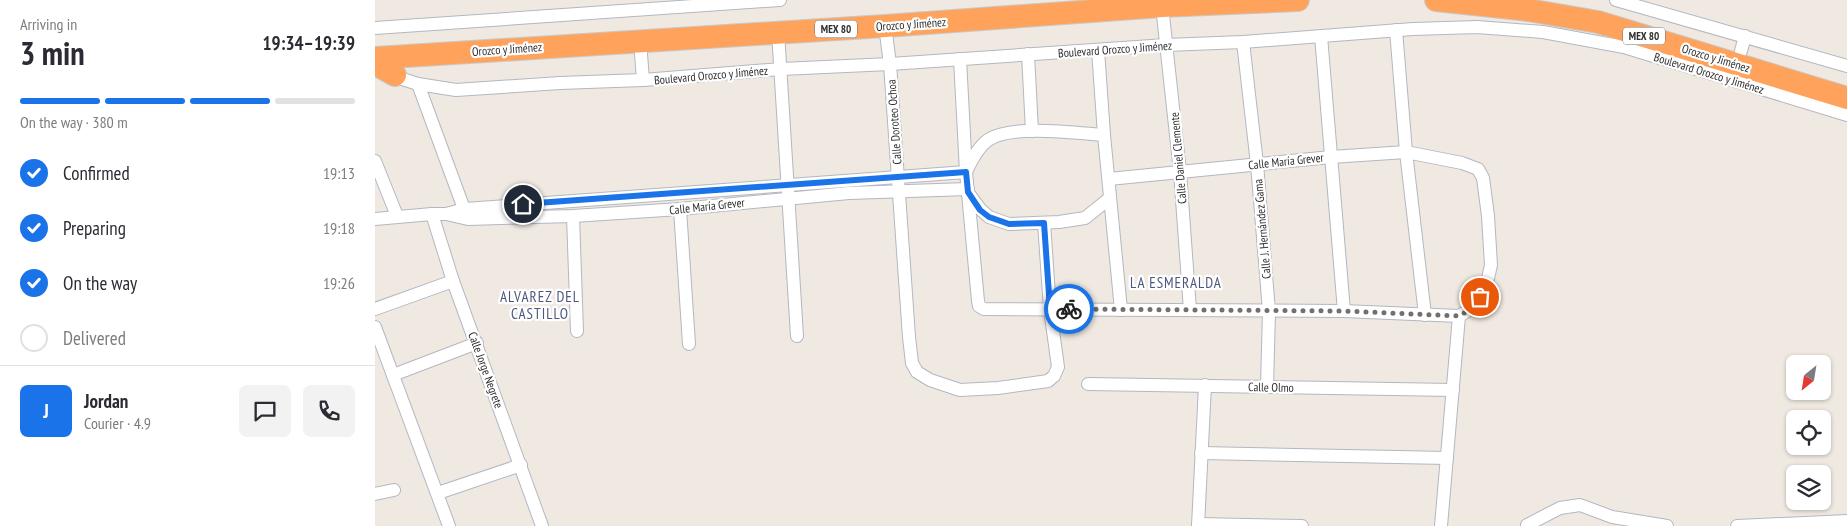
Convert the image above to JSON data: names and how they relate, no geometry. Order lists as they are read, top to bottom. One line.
{"streets":{"highway":["Orozco y Jiménez","MEX 80"],"street":["Boulevard Orozco y Jiménez","Calle Doroteo Ochoa","Calle Daniel Clemente","Calle María Grever","Calle J. Hernández Gama","Calle Jorge Negrete","Calle Olmo"]},"crossings":[["Orozco y Jiménez","Calle Doroteo Ochoa"],["Orozco y Jiménez","Calle Daniel Clemente"],["Boulevard Orozco y Jiménez","Calle Doroteo Ochoa"],["Boulevard Orozco y Jiménez","Calle Daniel Clemente"],["Boulevard Orozco y Jiménez","Calle J. Hernández Gama"],["Calle Doroteo Ochoa","Calle María Grever"],["Calle Daniel Clemente","Calle María Grever"],["Calle María Grever","Calle J. Hernández Gama"],["Calle María Grever","Calle Jorge Negrete"],["Calle J. Hernández Gama","Calle Olmo"]],"districts":["LA ESMERALDA","ALVAREZ DEL CASTILLO"],"north":"bottom left","page":{"heading":["3 min","Arriving in","19:34–19:39"],"panel":["Jordan","Courier · 4.9"],"bar":"On the way · 380 m","list":[["Confirmed","19:13"],["Preparing","19:18"],["On the way","19:26"],"Delivered"],"round":"J"}}
